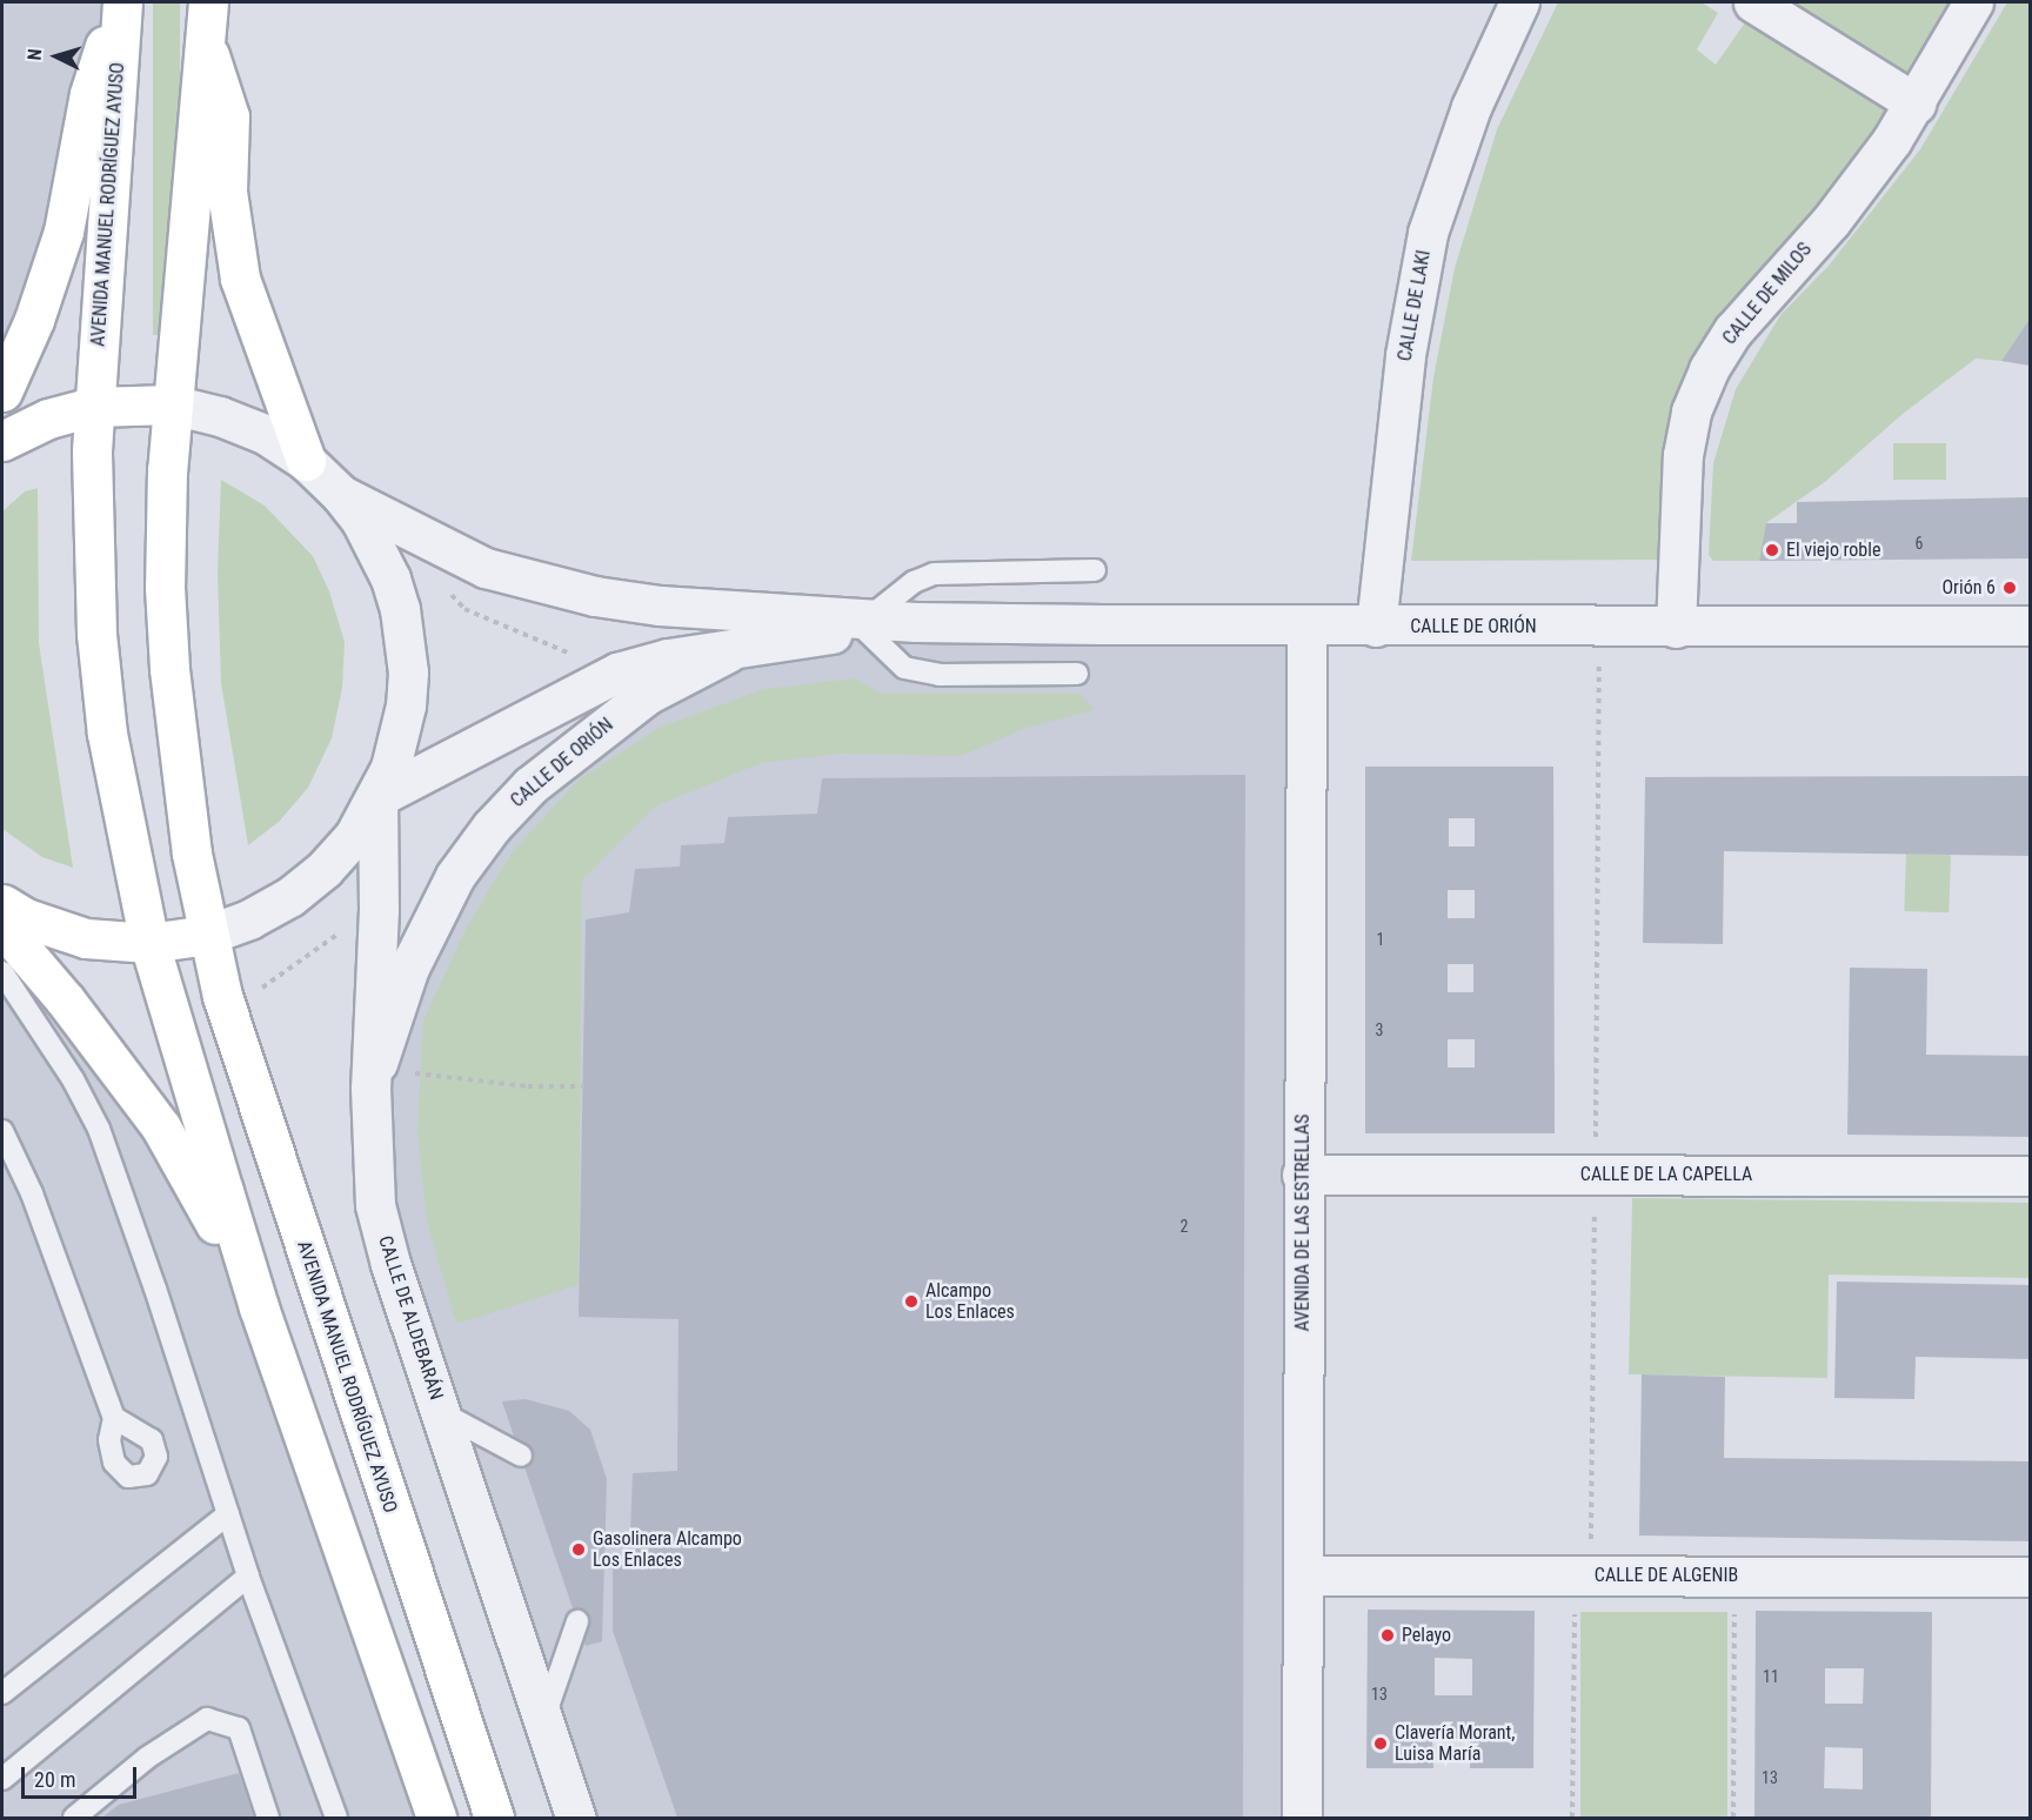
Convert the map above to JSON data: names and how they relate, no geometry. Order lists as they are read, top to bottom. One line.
{"streets":{"main road":["AVENIDA MANUEL RODRÍGUEZ AYUSO"],"street":["CALLE DE MILOS","CALLE DE LAKI","CALLE DE ORIÓN","CALLE DE LA CAPELLA","AVENIDA DE LAS ESTRELLAS","CALLE DE ALDEBARÁN","CALLE DE ALGENIB"]},"crossings":[["CALLE DE MILOS","CALLE DE ORIÓN"],["CALLE DE LAKI","CALLE DE ORIÓN"],["CALLE DE ORIÓN","AVENIDA DE LAS ESTRELLAS"],["CALLE DE ORIÓN","CALLE DE ALDEBARÁN"],["CALLE DE LA CAPELLA","AVENIDA DE LAS ESTRELLAS"],["AVENIDA DE LAS ESTRELLAS","CALLE DE ALGENIB"]],"places":["El viejo roble","Orión 6","Alcampo Los Enlaces","Gasolinera Alcampo Los Enlaces","Pelayo","Clavería Morant, Luisa María"],"house_numbers":["6","1","3","2","11","13","13"],"scale_bar":"20 m","north":"left"}
